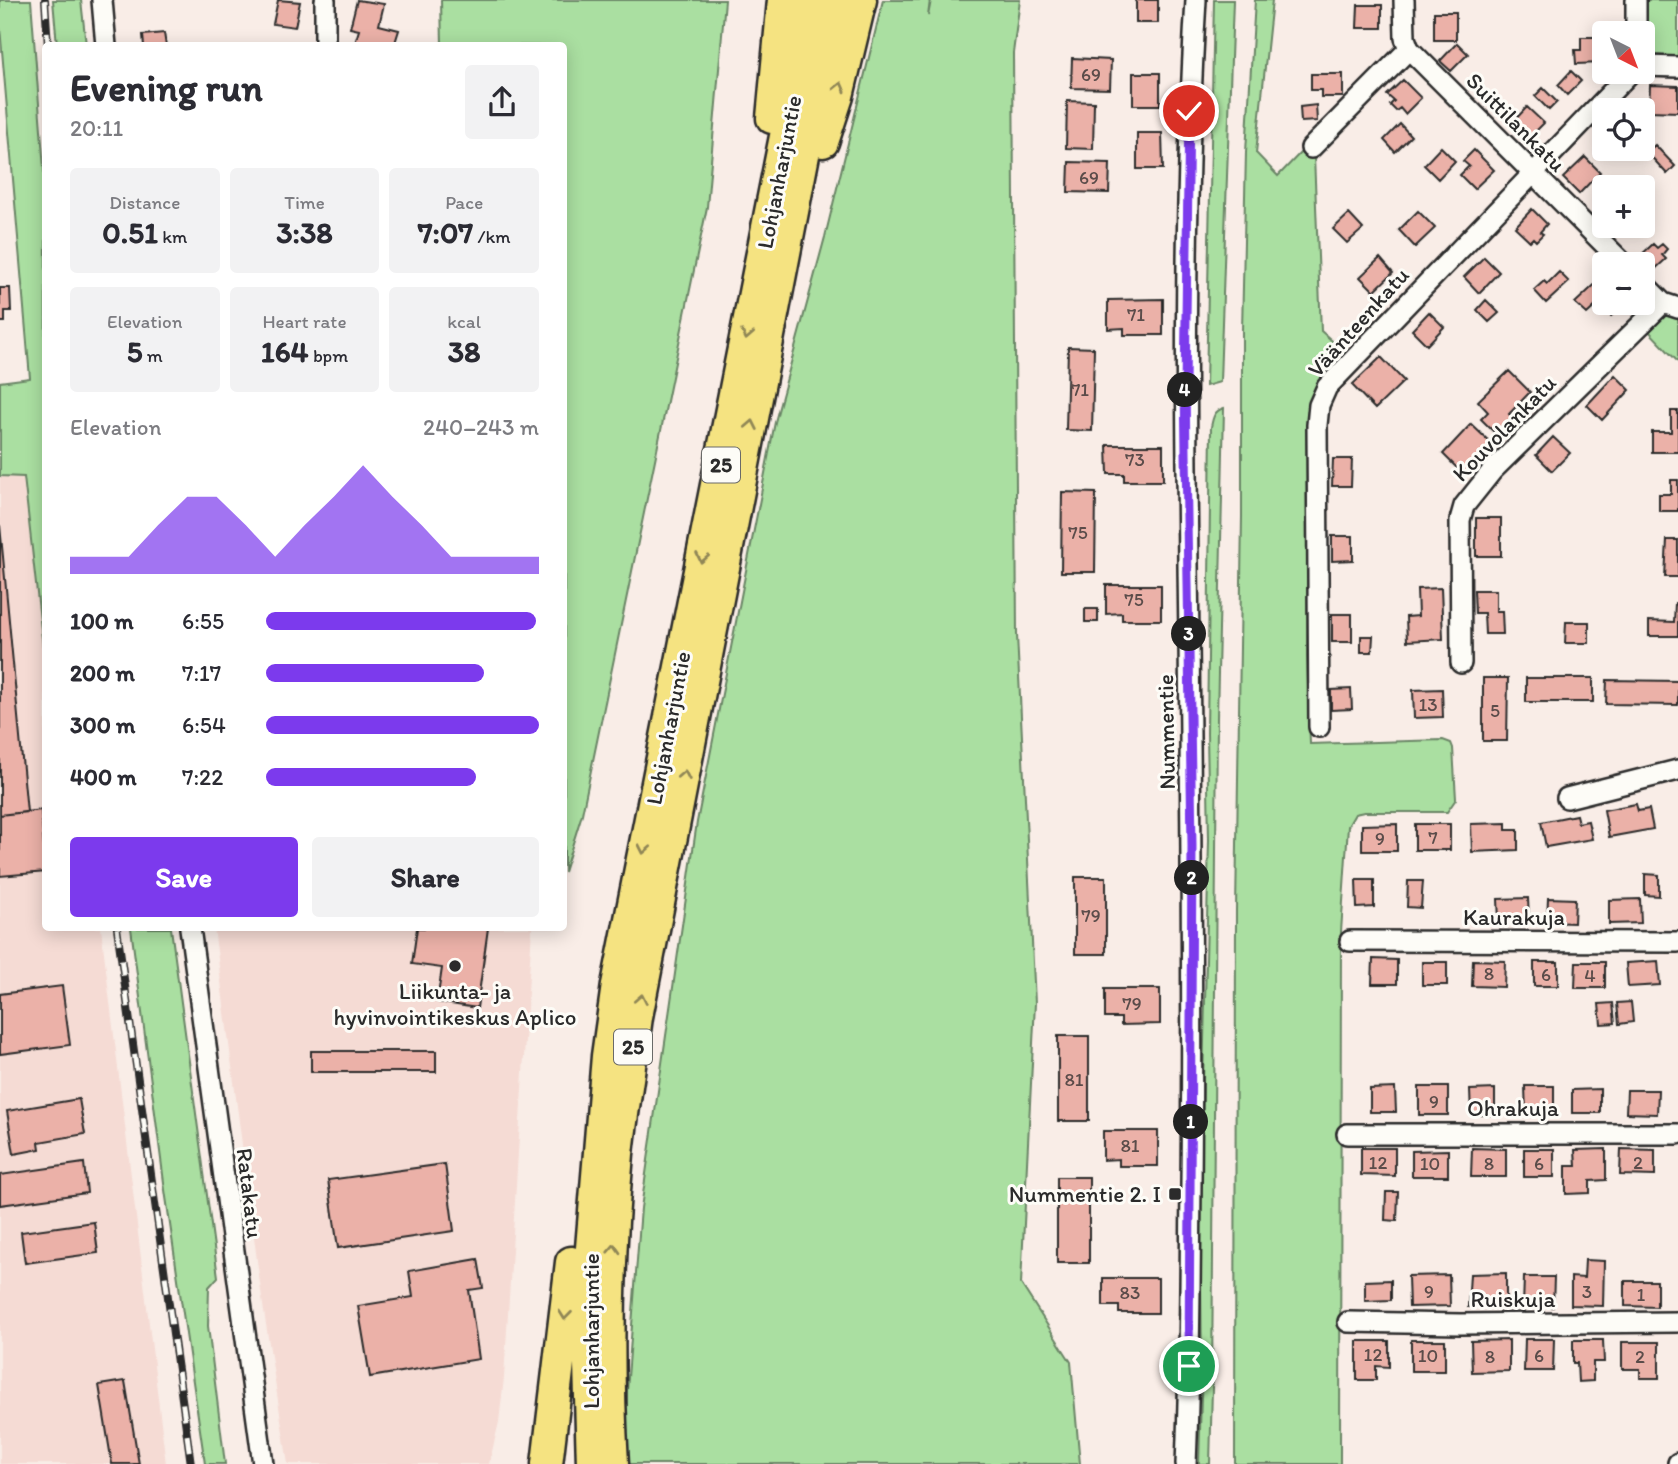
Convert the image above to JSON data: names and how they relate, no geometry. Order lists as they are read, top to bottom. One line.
{"streets":{"highway":["Lohjanharjuntie","25"],"street":["Suittilankatu","Väänteenkatu","Kouvolankatu","Nummentie","Kaurakuja","Ohrakuja","Ratakatu","Ruiskuja"]},"crossings":[["Suittilankatu","Väänteenkatu"]],"places":{"other":["Liikunta- ja hyvinvointikeskus Aplico"],"transit":["Nummentie 2. I"]},"house_numbers":["69","69","71","71","73","75","75","13","5","7","9","79","8","6","4","79","81","9","81","12","2","10","8","6","9","3","83","1","12","10","6","8","2"],"north":"bottom right","page":{"map_buttons":["+","−"],"heading":["Evening run","20:11"],"stats":[["Distance","0.51 km"],["Time","3:38"],["Pace","7:07 /km"],["Elevation","5 m"],["Heart rate","164 bpm"],["kcal","38"]],"pins":["4","3","2","1"],"chart":["Elevation","240–243 m"],"list":[{"name":"100 m","note":"6:55"},{"name":"200 m","note":"7:17"},{"name":"300 m","note":"6:54"},{"name":"400 m","note":"7:22"}],"buttons":["Save","Share"]}}
